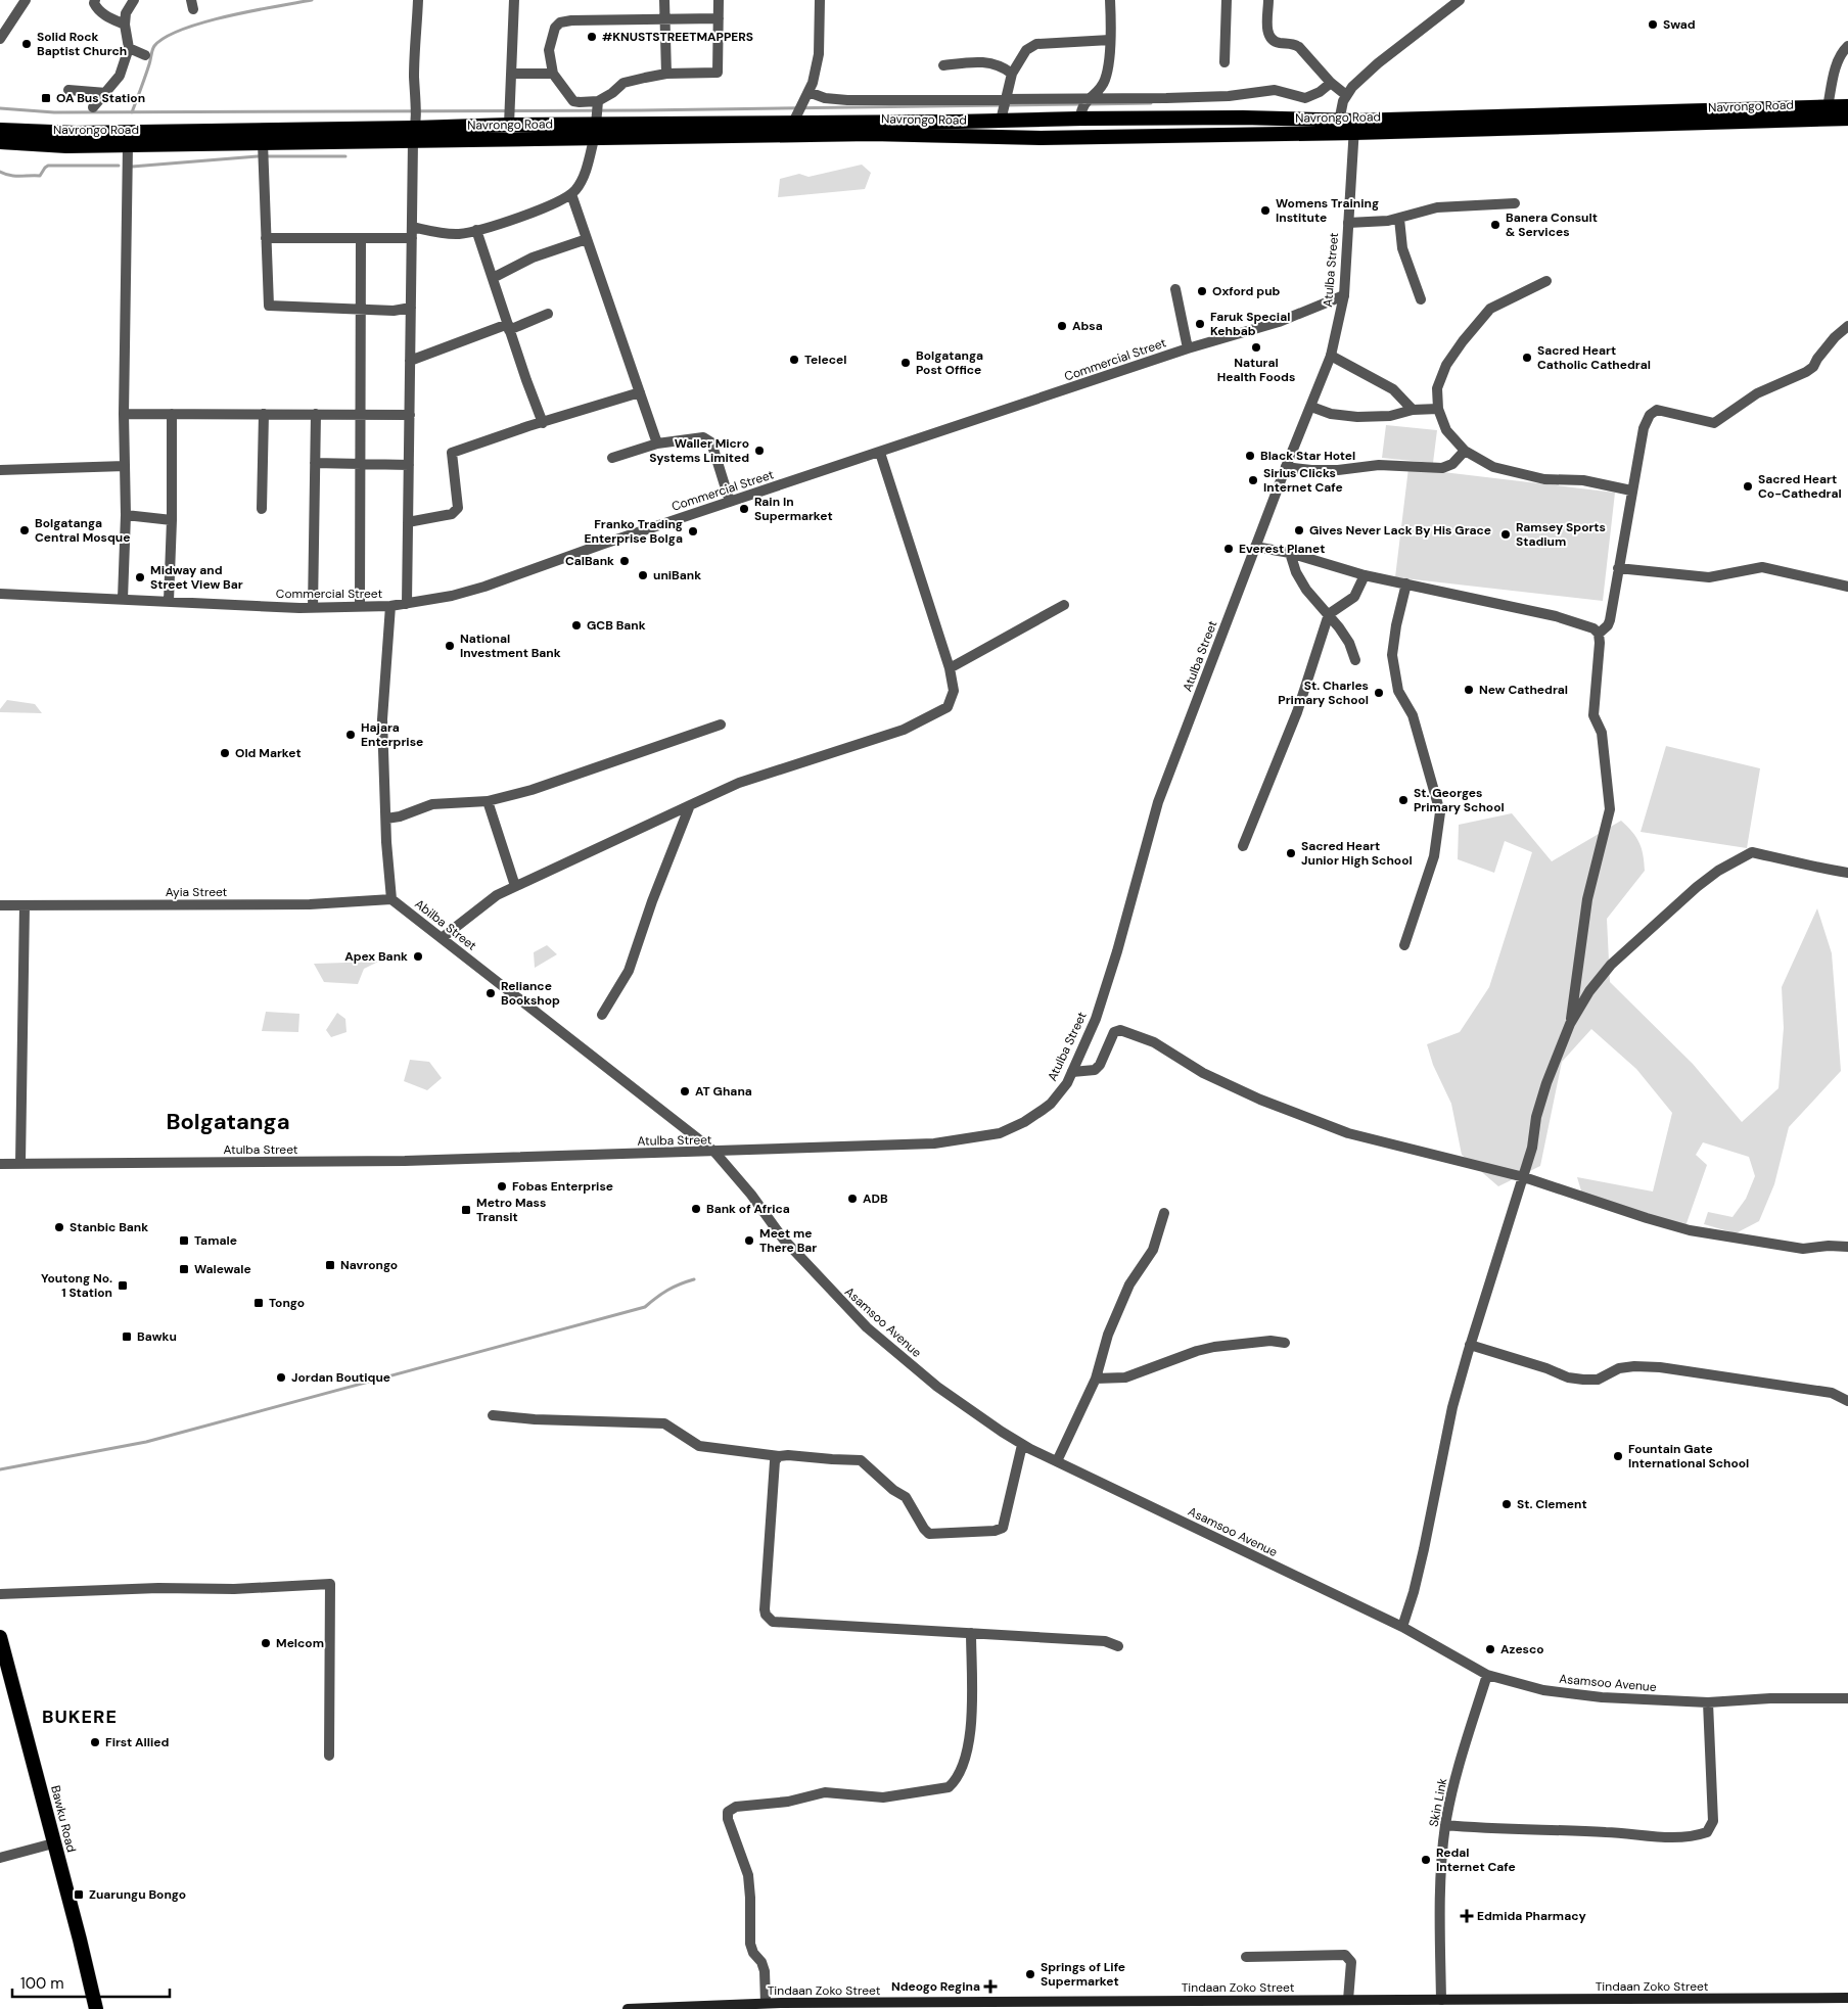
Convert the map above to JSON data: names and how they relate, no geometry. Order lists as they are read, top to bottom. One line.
{"streets":{"highway":["Navrongo Road","Bawku Road"],"main road":["Tindaan Zoko Street"],"street":["Atulba Street","Commercial Street","Ayia Street","Abilba Street","Asamsoo Avenue","Skin Link"]},"crossings":[["Navrongo Road","Atulba Street"],["Atulba Street","Commercial Street"],["Atulba Street","Abilba Street"],["Atulba Street","Asamsoo Avenue"],["Ayia Street","Abilba Street"],["Abilba Street","Asamsoo Avenue"],["Asamsoo Avenue","Skin Link"],["Skin Link","Tindaan Zoko Street"]],"districts":["Bolgatanga","BUKERE"],"places":{"other":["Swad","#KNUSTSTREETMAPPERS","Solid Rock Baptist Church","Womens Training Institute","Banera Consult & Services","Oxford pub","Faruk Special Kehbab","Absa","Natural Health Foods","Sacred Heart Catholic Cathedral","Telecel","Bolgatanga Post Office","Waller Micro Systems Limited","Black Star Hotel","Sirius Clicks Internet Cafe","Sacred Heart Co-Cathedral","Rain In Supermarket","Bolgatanga Central Mosque","Gives Never Lack By His Grace","Franko Trading Enterprise Bolga","Ramsey Sports Stadium","Everest Planet","CalBank","uniBank","Midway and Street View Bar","GCB Bank","National Investment Bank","New Cathedral","St. Charles Primary School","Hajara Enterprise","Old Market","St. Georges Primary School","Sacred Heart Junior High School","Apex Bank","Reliance Bookshop","AT Ghana","Fobas Enterprise","ADB","Bank of Africa","Stanbic Bank","Meet me There Bar","Jordan Boutique","Fountain Gate International School","St. Clement","Melcom","Azesco","First Allied","Redal Internet Cafe","Springs of Life Supermarket"],"transit":["OA Bus Station","Metro Mass Transit","Tamale","Navrongo","Walewale","Youtong No. 1 Station","Tongo","Bawku","Zuarungu Bongo"],"health":["Edmida Pharmacy","Ndeogo Regina"]},"scale_bar":"100 m"}
